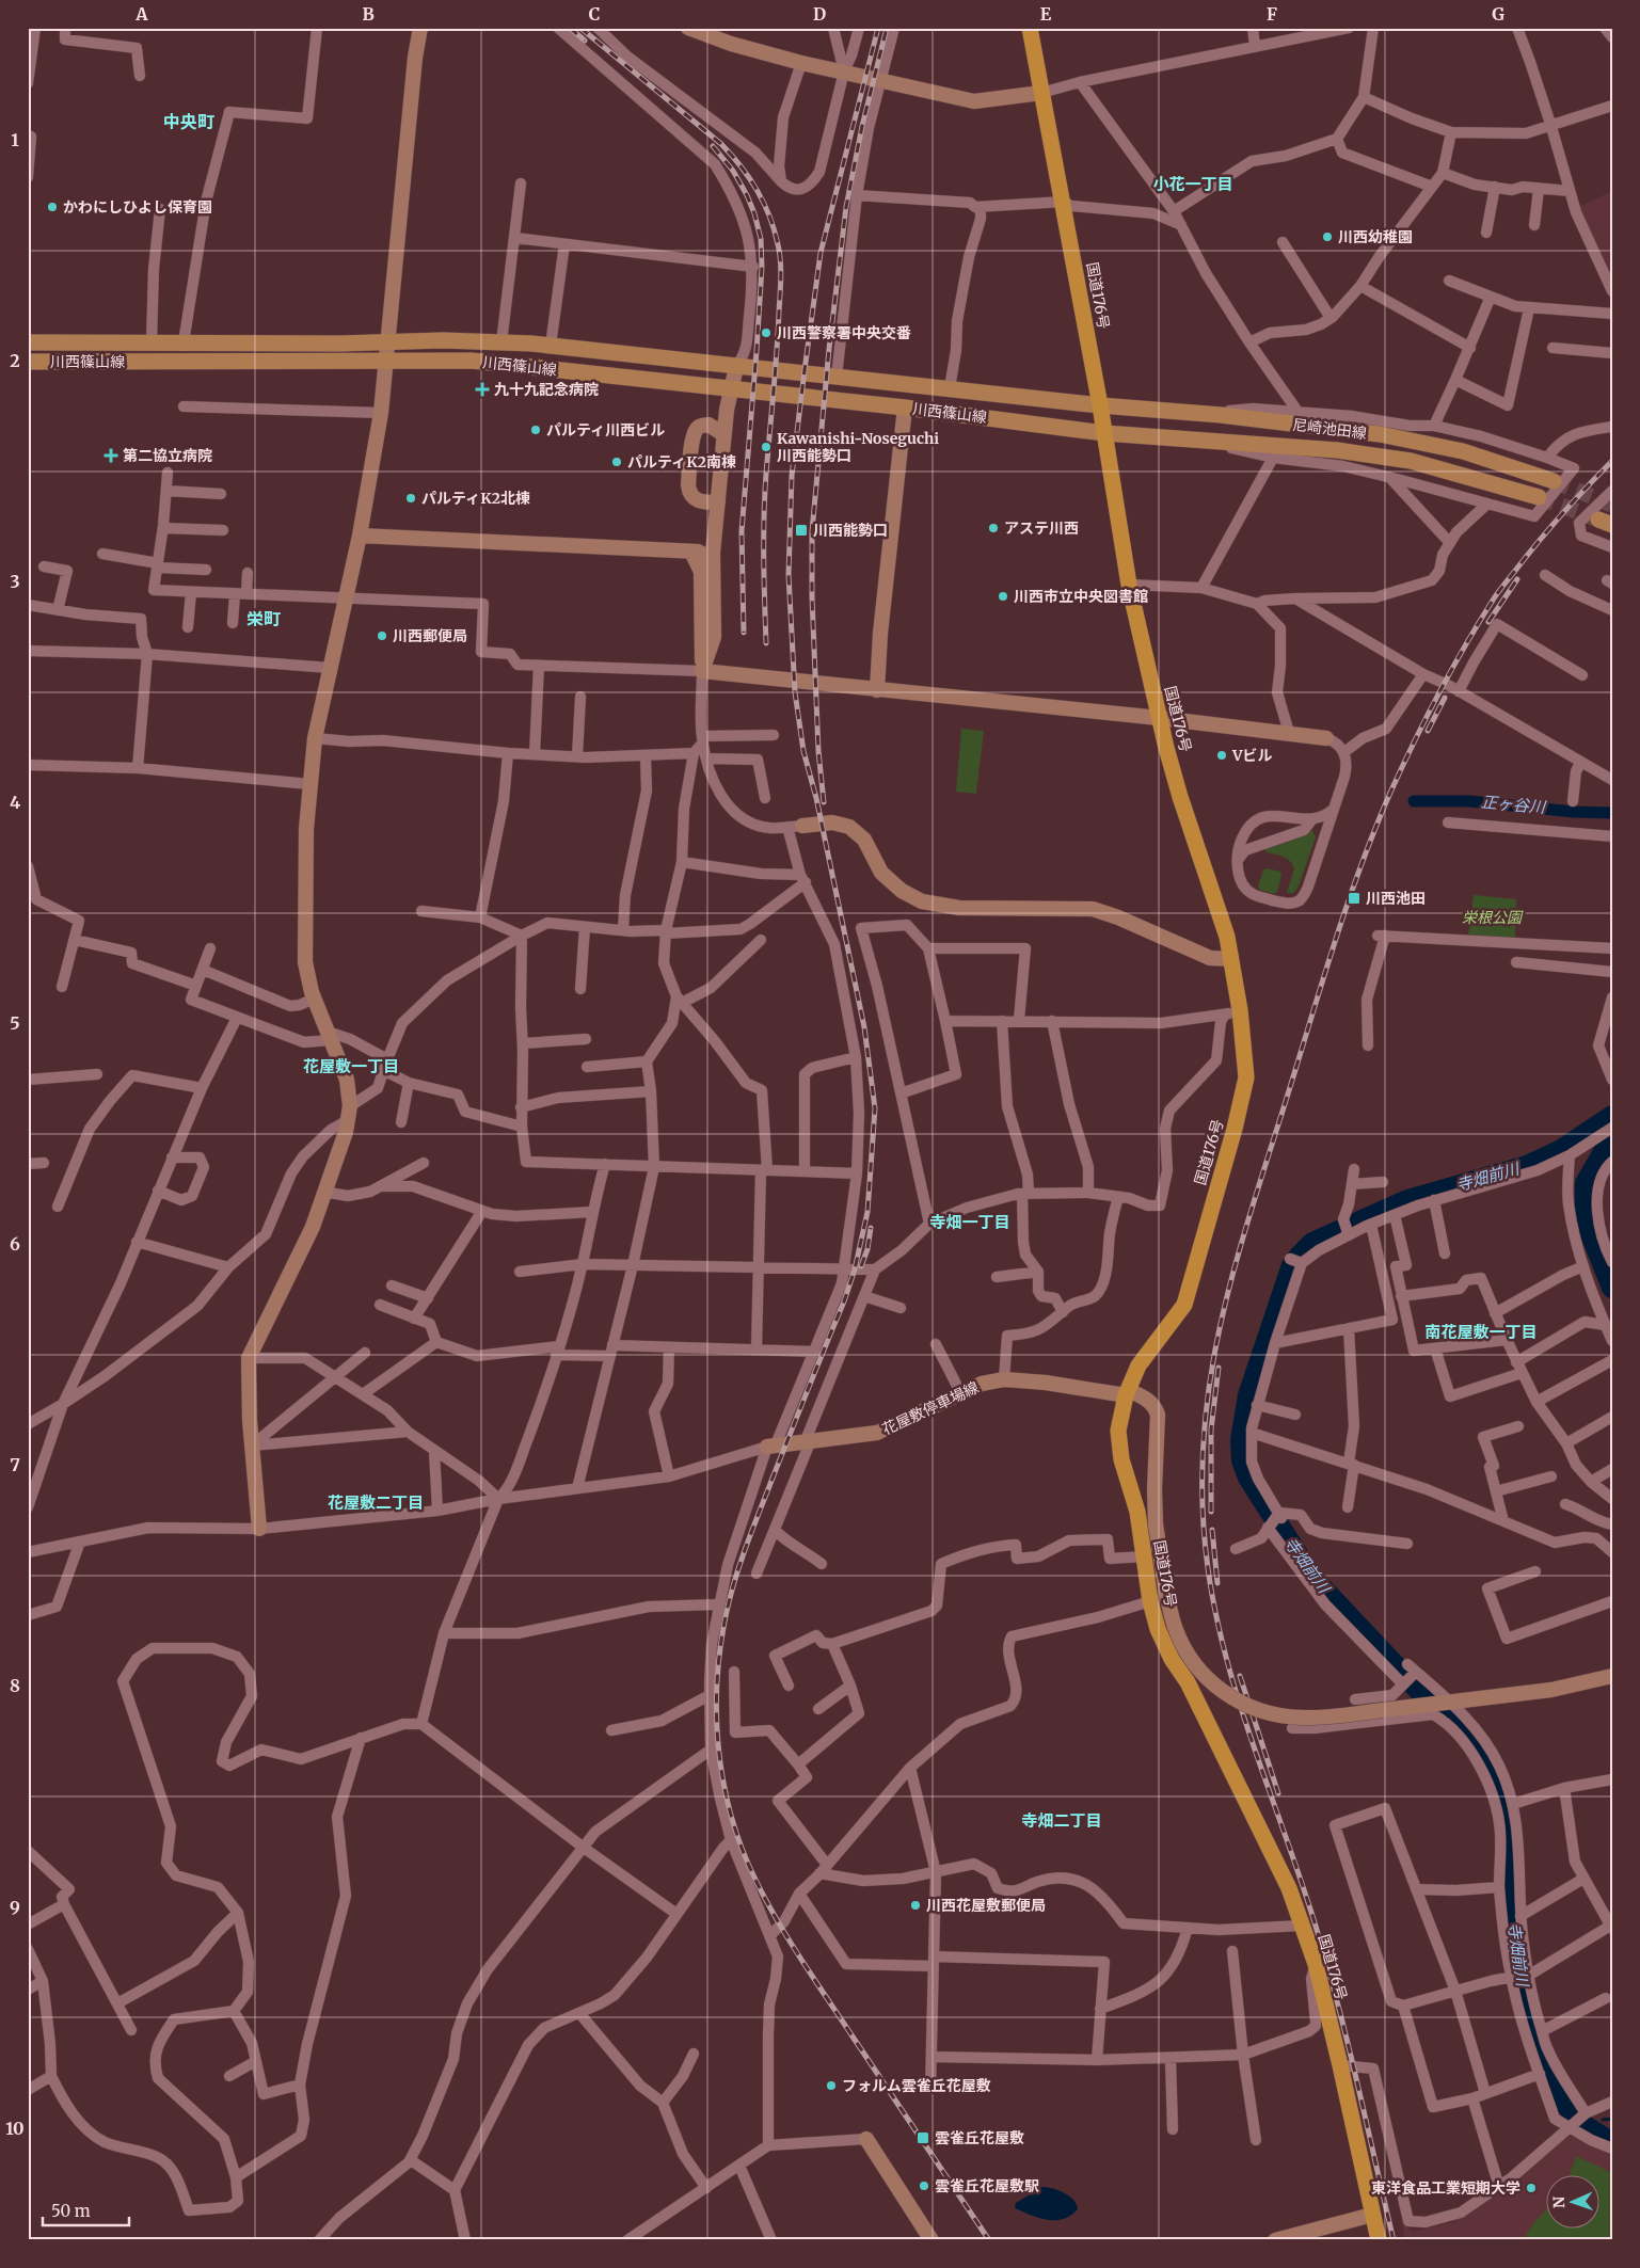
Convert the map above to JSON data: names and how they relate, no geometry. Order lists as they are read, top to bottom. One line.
{"streets":{"highway":["国道176号"],"main road":["川西篠山線","尼崎池田線"],"street":["花屋敷停車場線"]},"crossings":[["国道176号","川西篠山線"],["国道176号","尼崎池田線"],["国道176号","花屋敷停車場線"],["川西篠山線","尼崎池田線"]],"districts":["中央町","小花一丁目","栄町","花屋敷一丁目","寺畑一丁目","南花屋敷一丁目","花屋敷二丁目","寺畑二丁目"],"water":["正ヶ谷川","寺畑前川"],"parks":["栄根公園"],"places":{"other":["かわにしひよし保育園","川西幼稚園","川西警察署中央交番","パルティ川西ビル","Kawanishi-Noseguchi 川西能勢口","パルティK2南棟","パルティK2北棟","アステ川西","川西市立中央図書館","川西郵便局","Vビル","川西花屋敷郵便局","フォルム雲雀丘花屋敷","雲雀丘花屋敷駅","東洋食品工業短期大学"],"health":["九十九記念病院","第二協立病院"],"transit":["川西能勢口","川西池田","雲雀丘花屋敷"]},"scale_bar":"50 m","north":"left","grid":{"columns":["A","B","C","D","E","F","G"],"rows":["1","2","3","4","5","6","7","8","9","10"]}}
